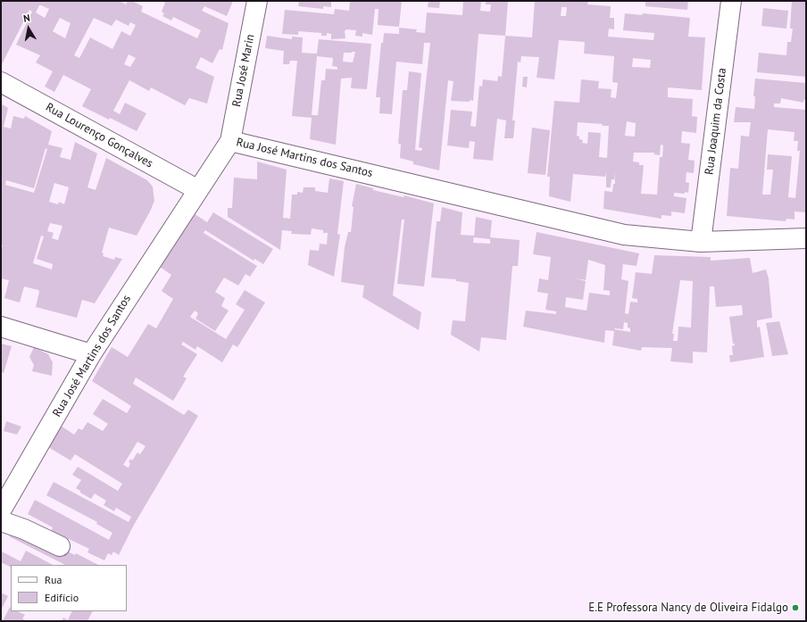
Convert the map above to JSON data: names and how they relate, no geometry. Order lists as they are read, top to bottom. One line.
{"streets":{"street":["Rua José Marin","Rua Joaquim da Costa","Rua Lourenço Gonçalves","Rua José Martins dos Santos"]},"crossings":[["Rua José Marin","Rua José Martins dos Santos"],["Rua Joaquim da Costa","Rua José Martins dos Santos"],["Rua Lourenço Gonçalves","Rua José Martins dos Santos"]],"places":["E.E Professora Nancy de Oliveira Fidalgo"],"legend":["Rua","Edifício"],"north":"top"}
